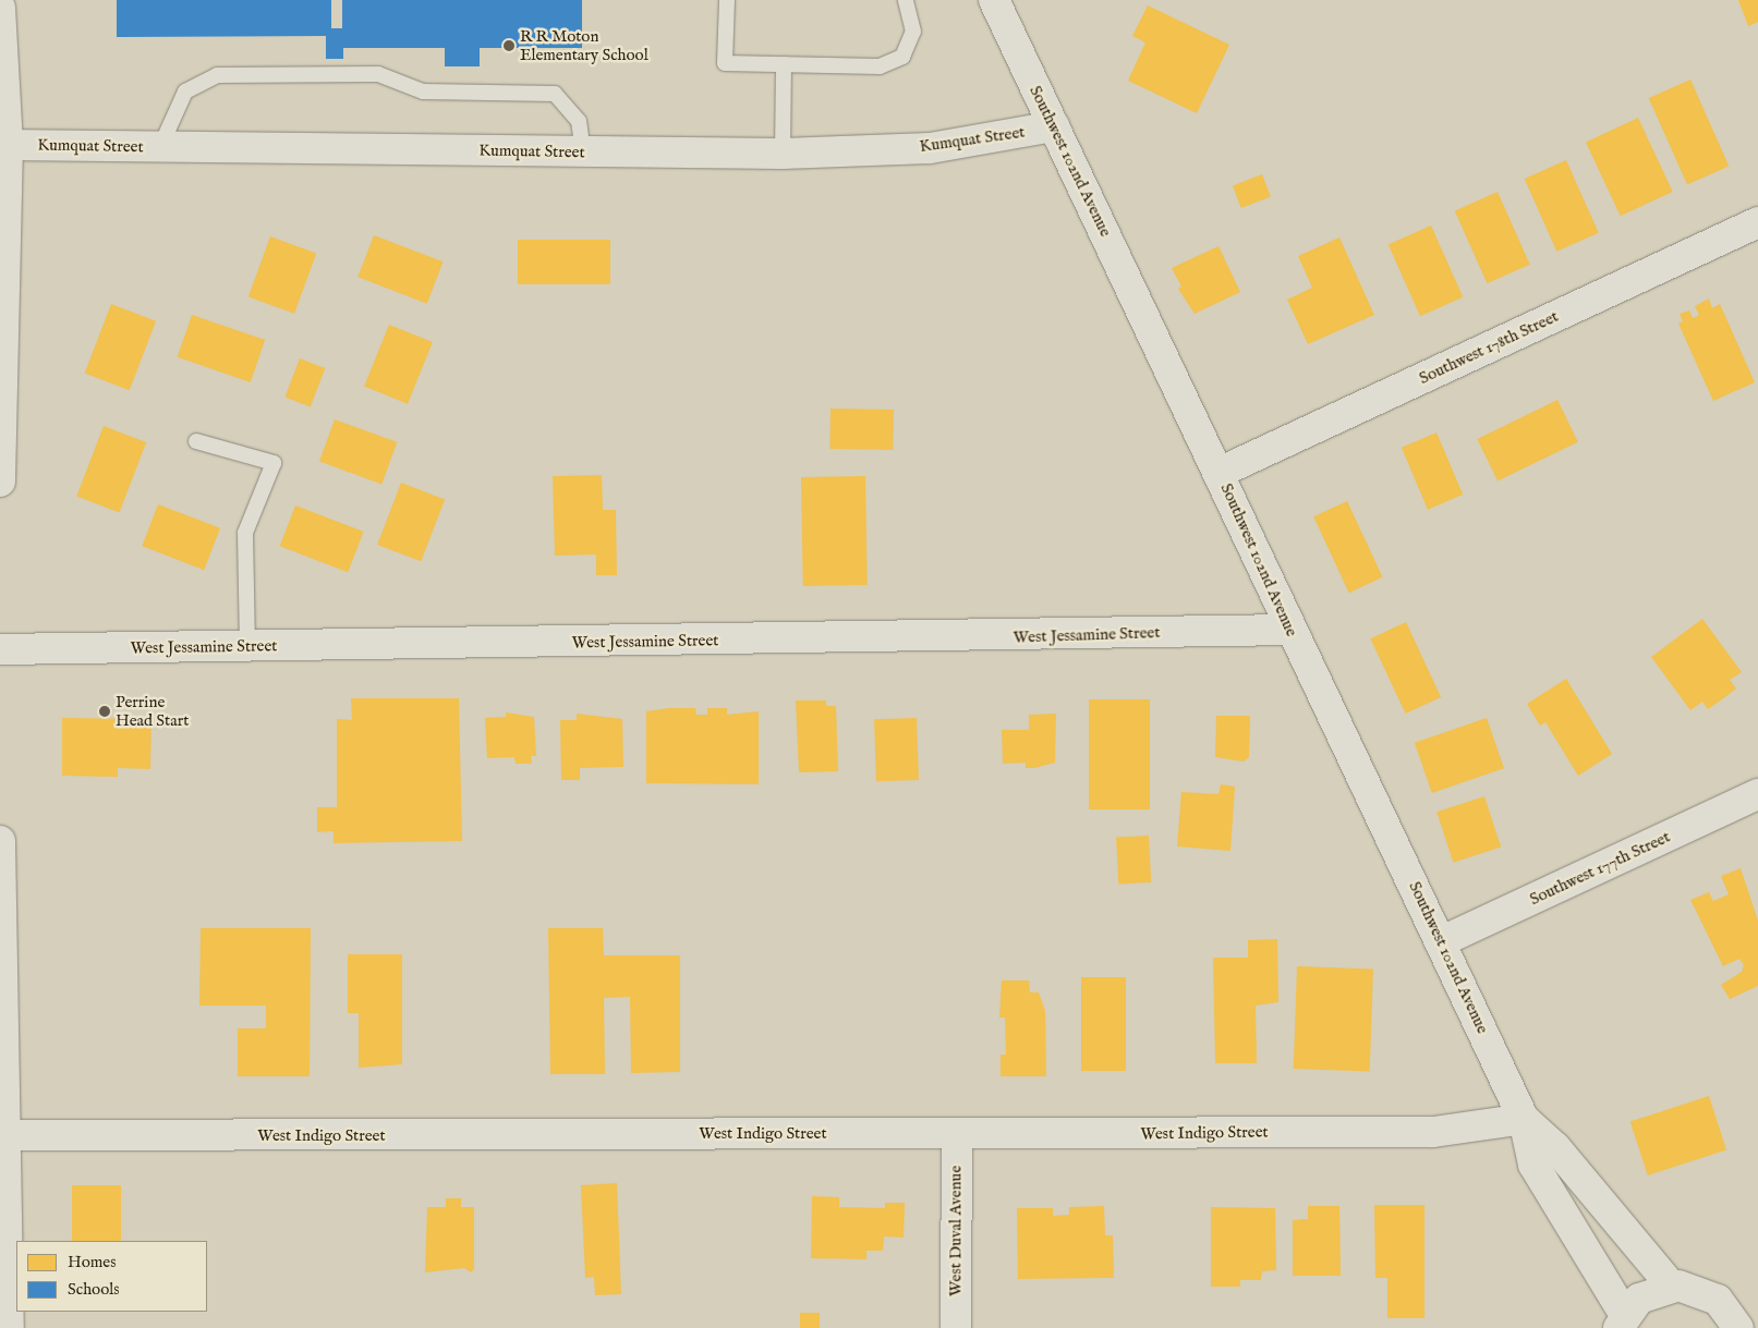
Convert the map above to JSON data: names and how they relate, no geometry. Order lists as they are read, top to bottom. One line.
{"streets":{"street":["Kumquat Street","Southwest 102nd Avenue","Southwest 178th Street","West Jessamine Street","Southwest 177th Street","West Indigo Street","West Duval Avenue"]},"crossings":[["Kumquat Street","Southwest 102nd Avenue"],["Southwest 102nd Avenue","Southwest 178th Street"],["Southwest 102nd Avenue","West Jessamine Street"],["Southwest 102nd Avenue","Southwest 177th Street"],["Southwest 102nd Avenue","West Indigo Street"],["West Indigo Street","West Duval Avenue"]],"places":["R R Moton Elementary School","Perrine Head Start"],"legend":["Homes","Schools"]}
